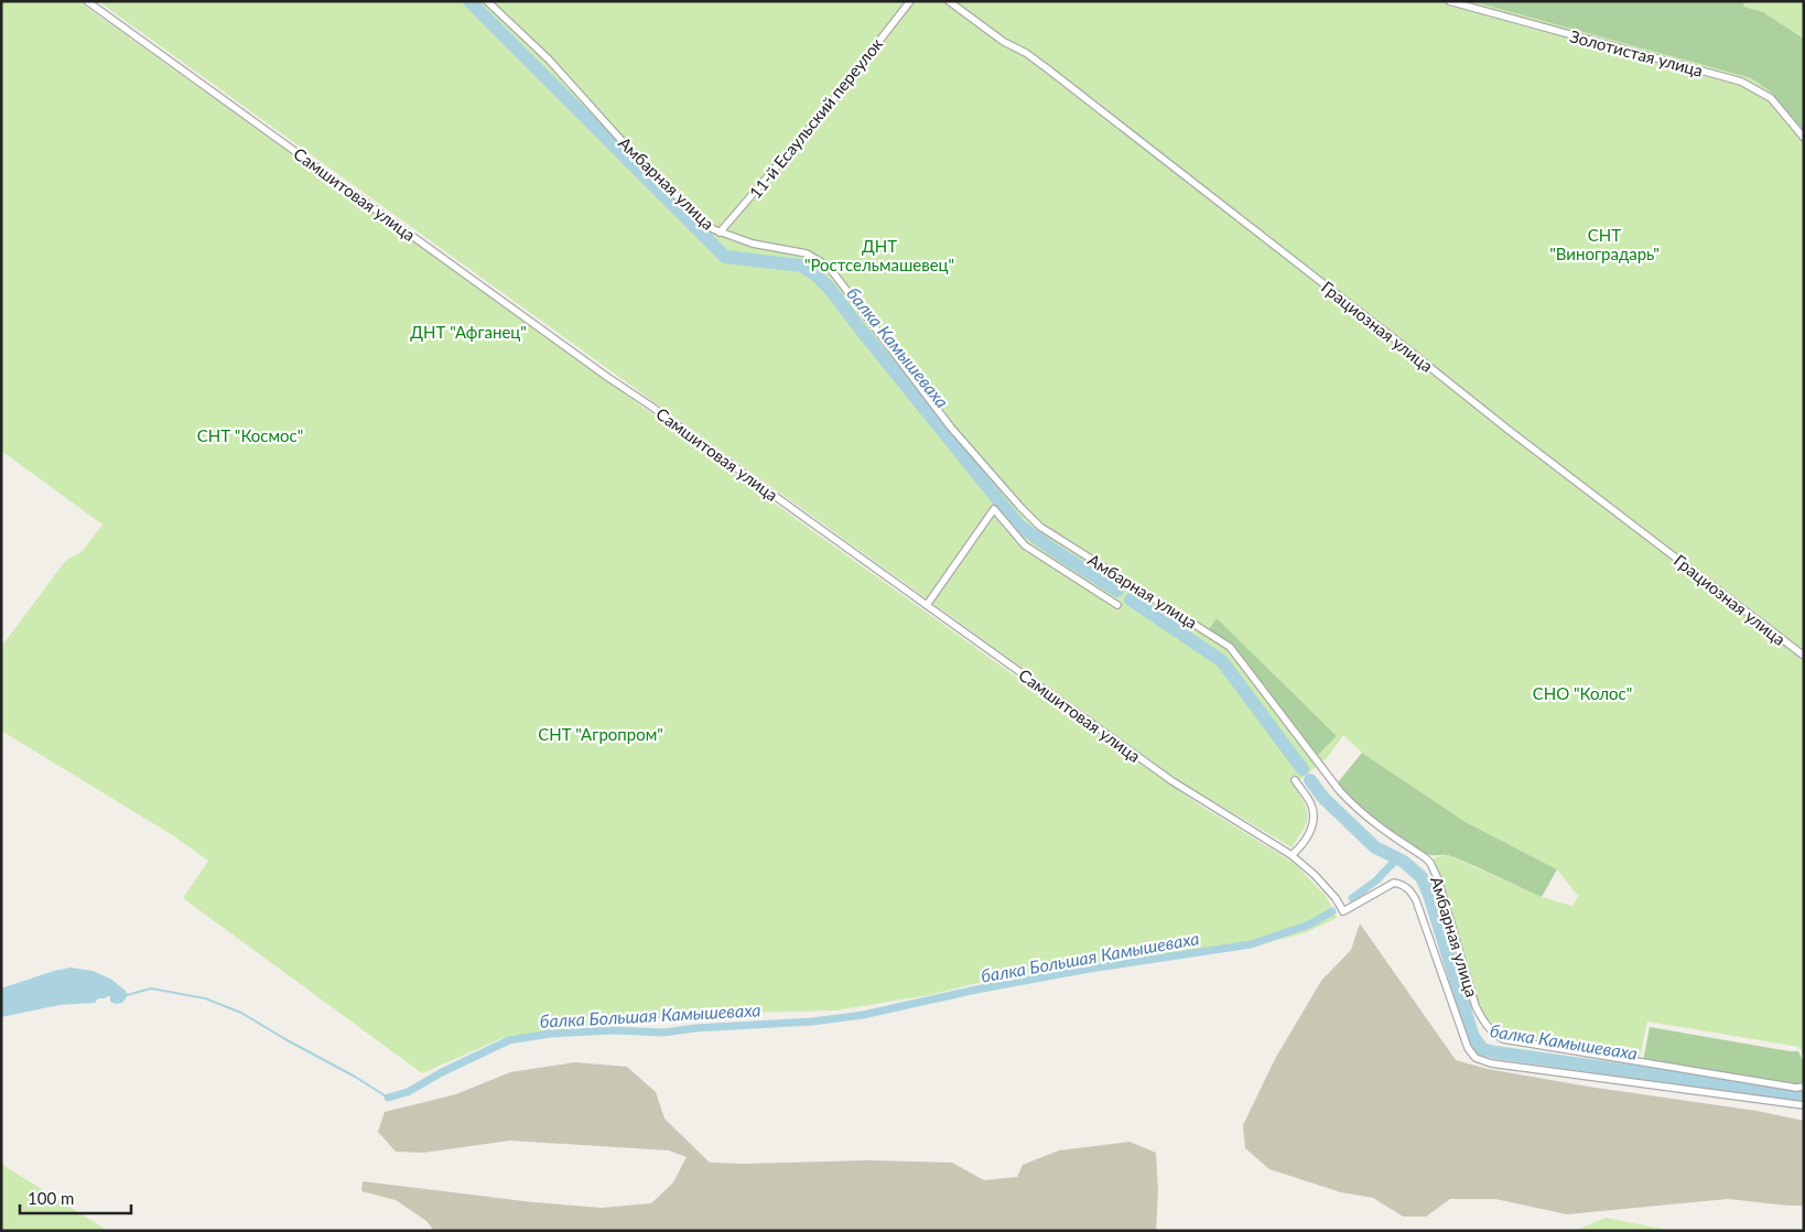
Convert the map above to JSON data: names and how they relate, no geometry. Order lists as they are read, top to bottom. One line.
{"streets":{"street":["Золотистая улица","11-й Есаульский переулок","Амбарная улица","Самшитовая улица","Грациозная улица"]},"crossings":[["11-й Есаульский переулок","Амбарная улица"]],"water":["балка Камышеваха","балка Большая Камышеваха"],"parks":["СНТ \"Виноградарь\"","ДНТ \"Ростсельмашевец\"","ДНТ \"Афганец\"","СНТ \"Космос\"","СНО \"Колос\"","СНТ \"Агропром\""],"scale_bar":"100 m"}
